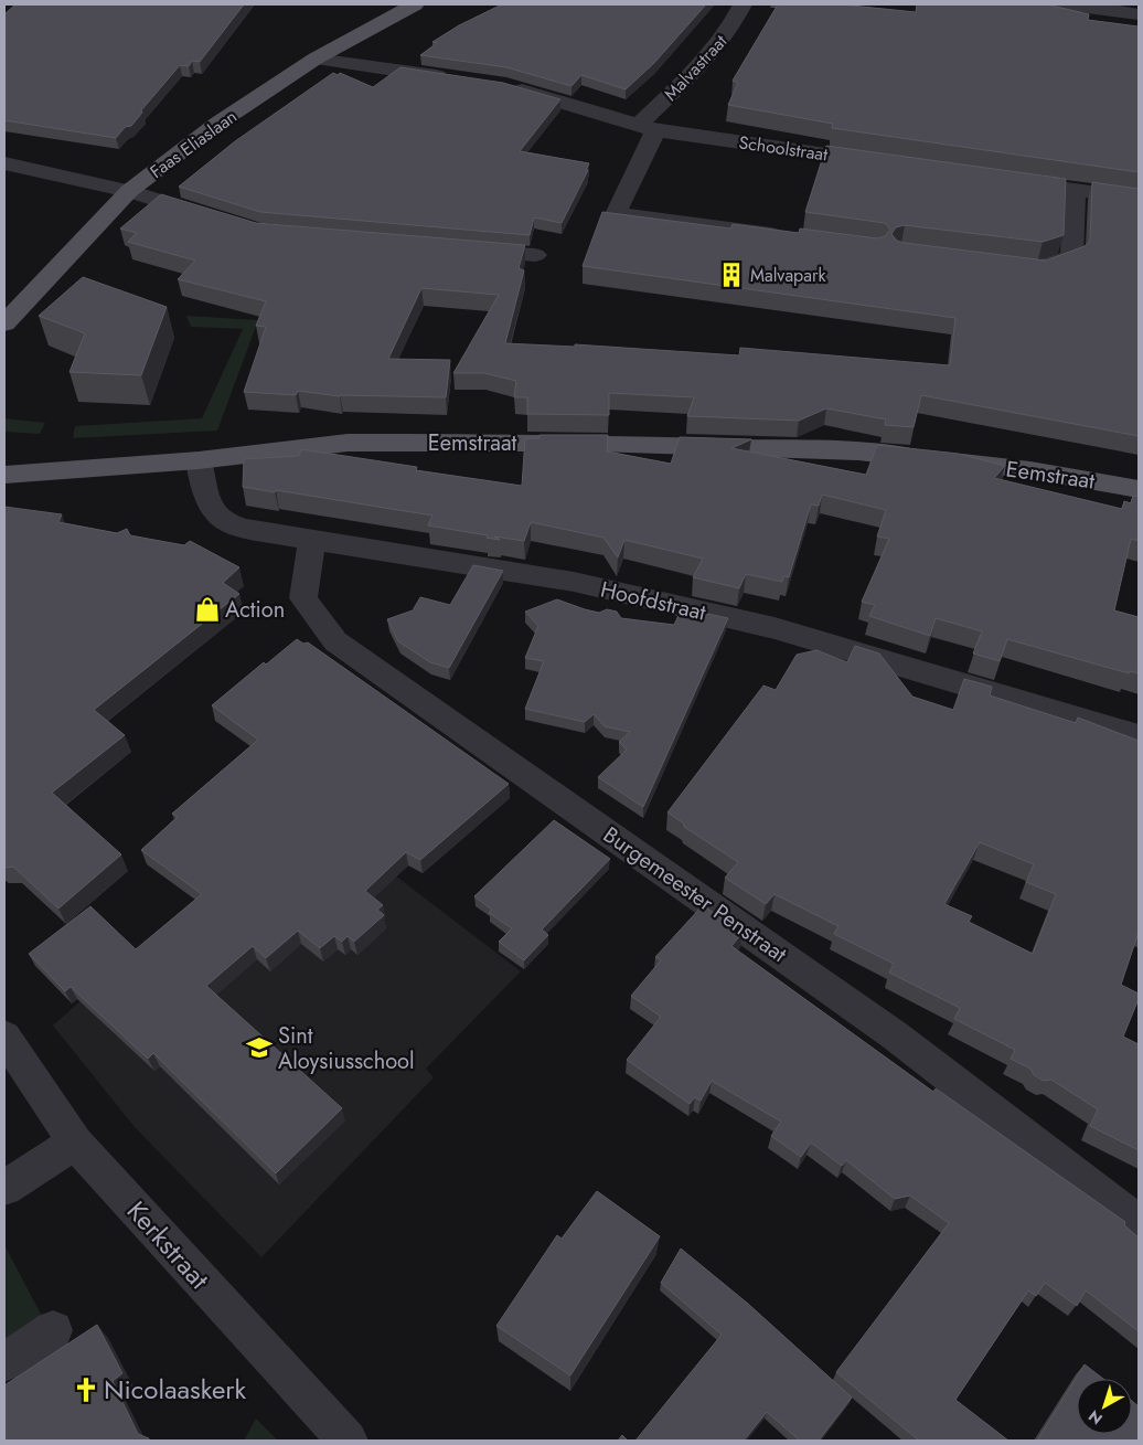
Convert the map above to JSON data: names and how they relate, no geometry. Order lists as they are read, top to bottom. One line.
{"streets":{"main road":["Faas Eliaslaan","Eemstraat"],"street":["Malvastraat","Schoolstraat","Hoofdstraat","Burgemeester Penstraat","Kerkstraat"]},"crossings":[["Malvastraat","Schoolstraat"],["Eemstraat","Hoofdstraat"],["Hoofdstraat","Burgemeester Penstraat"]],"places":{"building":["Malvapark"],"shop":["Action"],"school or university":["Sint Aloysiusschool"],"church":["Nicolaaskerk"]},"north":"bottom left"}
